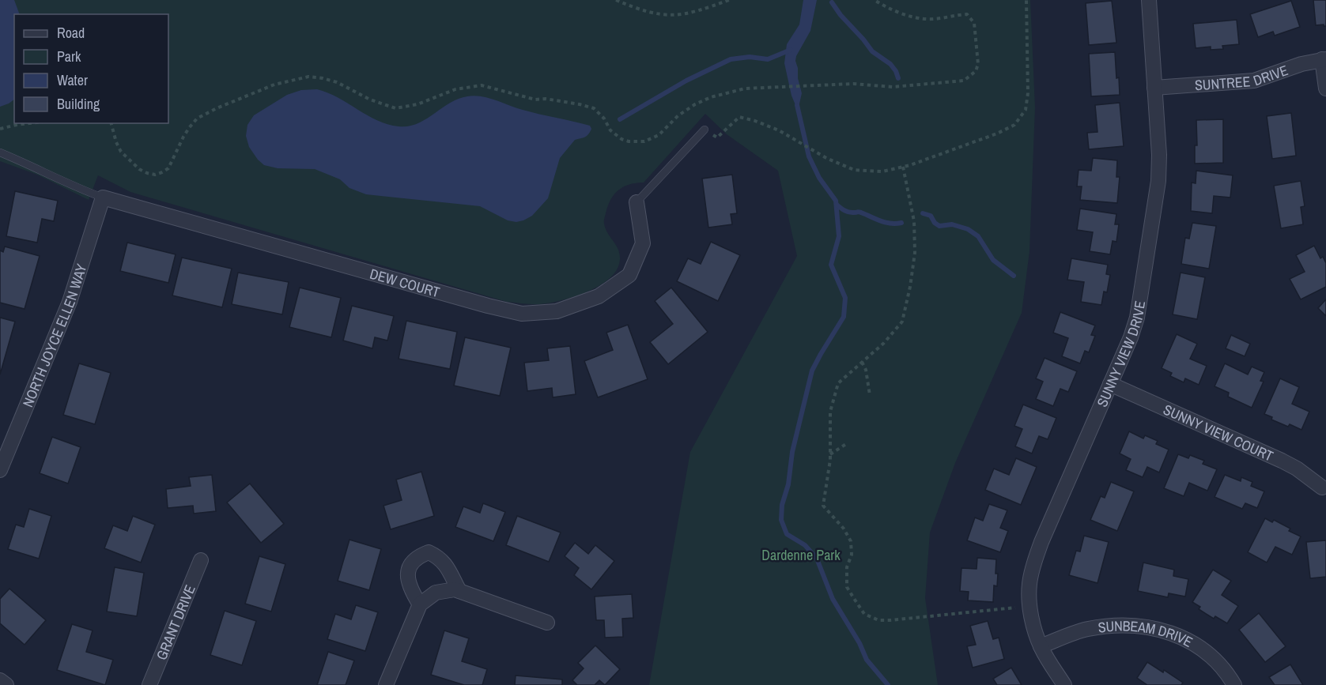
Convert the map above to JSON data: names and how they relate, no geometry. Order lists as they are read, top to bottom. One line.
{"streets":{"street":["SUNTREE DRIVE","DEW COURT","NORTH JOYCE ELLEN WAY","SUNNY VIEW DRIVE","SUNNY VIEW COURT","GRANT DRIVE","SUNBEAM DRIVE"]},"crossings":[["SUNTREE DRIVE","SUNNY VIEW DRIVE"],["DEW COURT","NORTH JOYCE ELLEN WAY"],["SUNNY VIEW DRIVE","SUNNY VIEW COURT"],["SUNNY VIEW DRIVE","SUNBEAM DRIVE"]],"parks":["Dardenne Park"],"legend":["Road","Park","Water","Building"]}
